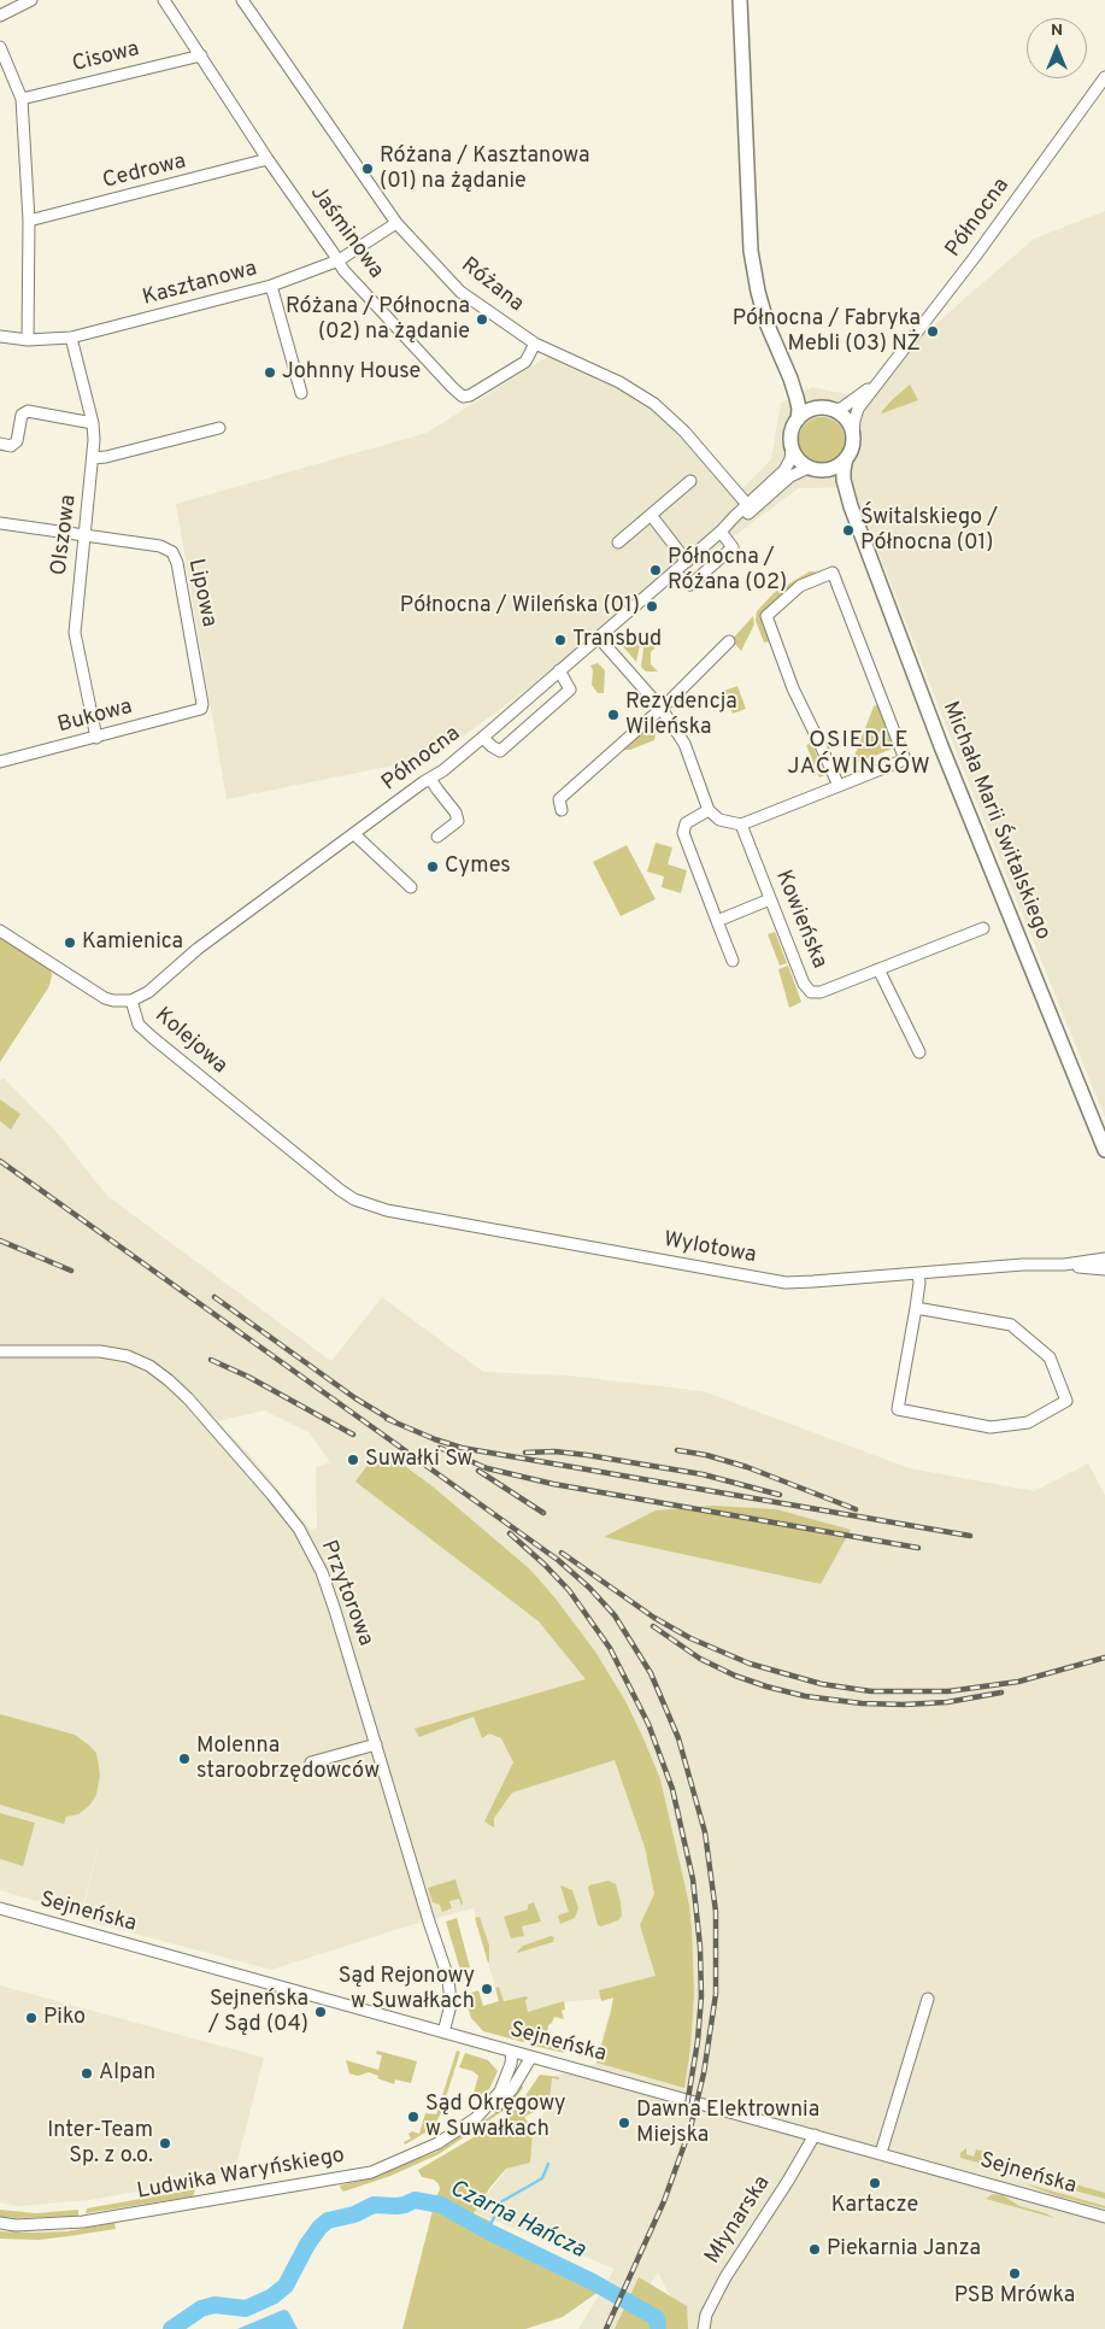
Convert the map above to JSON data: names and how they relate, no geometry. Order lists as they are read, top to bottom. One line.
{"streets":{"main road":["Michała Marii Świtalskiego"],"street":["Cisowa","Cedrowa","Północna","Jaśminowa","Kasztanowa","Różana","Olszowa","Lipowa","Bukowa","Kowieńska","Kolejowa","Wylotowa","Przytorowa","Sejneńska","Ludwika Waryńskiego","Młynarska"]},"crossings":[["Cisowa","Jaśminowa"],["Cedrowa","Jaśminowa"],["Północna","Różana"],["Północna","Michała Marii Świtalskiego"],["Północna","Kolejowa"],["Jaśminowa","Kasztanowa"],["Jaśminowa","Różana"],["Kasztanowa","Różana"],["Kasztanowa","Olszowa"],["Olszowa","Lipowa"],["Olszowa","Bukowa"],["Lipowa","Bukowa"],["Kolejowa","Wylotowa"],["Przytorowa","Sejneńska"],["Sejneńska","Ludwika Waryńskiego"],["Sejneńska","Młynarska"]],"districts":["OSIEDLE JAĆWINGÓW"],"water":["Czarna Hańcza"],"places":["Różana / Kasztanowa (01) na żądanie","Różana / Północna (02) na żądanie","Północna / Fabryka Mebli (03) NŻ","Johnny House","Świtalskiego / Północna (01)","Północna / Różana (02)","Północna / Wileńska (01)","Transbud","Rezydencja Wileńska","Cymes","Kamienica","Suwałki Sw","Molenna staroobrzędowców","Sąd Rejonowy w Suwałkach","Sejneńska / Sąd (04)","Piko","Alpan","Sąd Okręgowy w Suwałkach","Dawna Elektrownia Miejska","Inter-Team Sp. z o.o.","Kartacze","Piekarnia Janza","PSB Mrówka"],"north":"top"}
